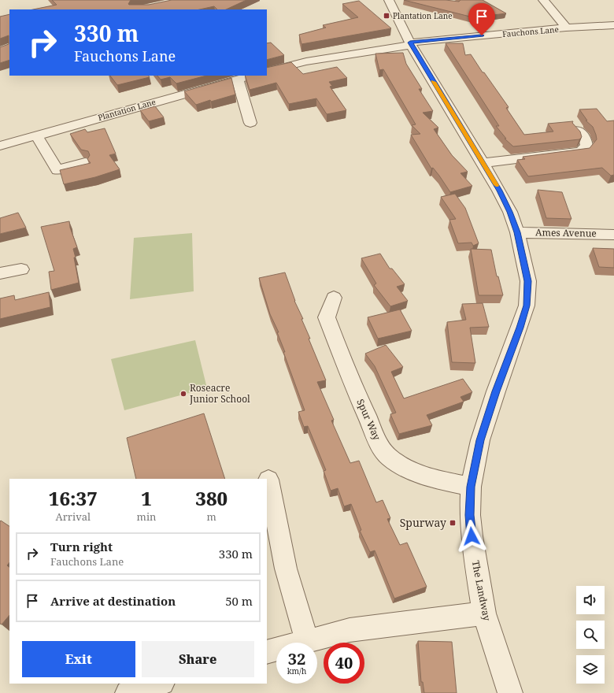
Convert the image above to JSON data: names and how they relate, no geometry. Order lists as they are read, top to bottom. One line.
{"streets":{"street":["Fauchons Lane","Plantation Lane","Ames Avenue","Spur Way","The Landway"]},"crossings":[["Fauchons Lane","The Landway"],["Ames Avenue","The Landway"],["Spur Way","The Landway"]],"places":{"transit":["Plantation Lane","Spurway"],"other":["Roseacre Junior School"]},"page":{"turn":["330 m","Fauchons Lane"],"eta":["16:37","Arrival","1","min","380","m"],"list":[{"name":"Turn right","note":"Fauchons Lane","value":"330 m"},{"name":"Arrive at destination","value":"50 m"}],"buttons":["Exit","Share"],"speed":"32 km/h","limit":"40"}}
